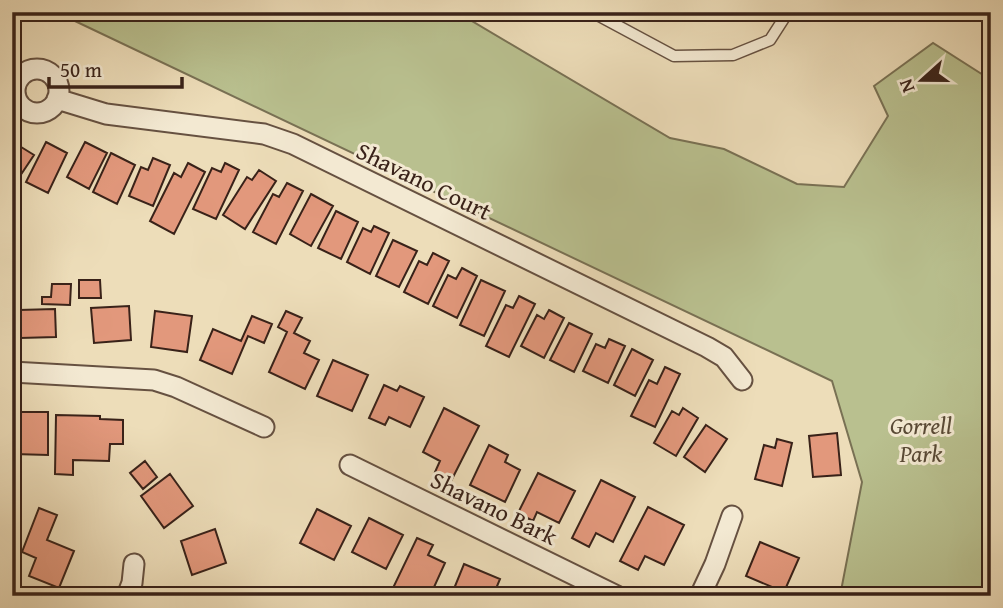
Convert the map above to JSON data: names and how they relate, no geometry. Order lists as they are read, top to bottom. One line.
{"streets":{"street":["Shavano Court","Shavano Bark"]},"parks":["Gorrell Park"],"scale_bar":"50 m","north":"left"}
